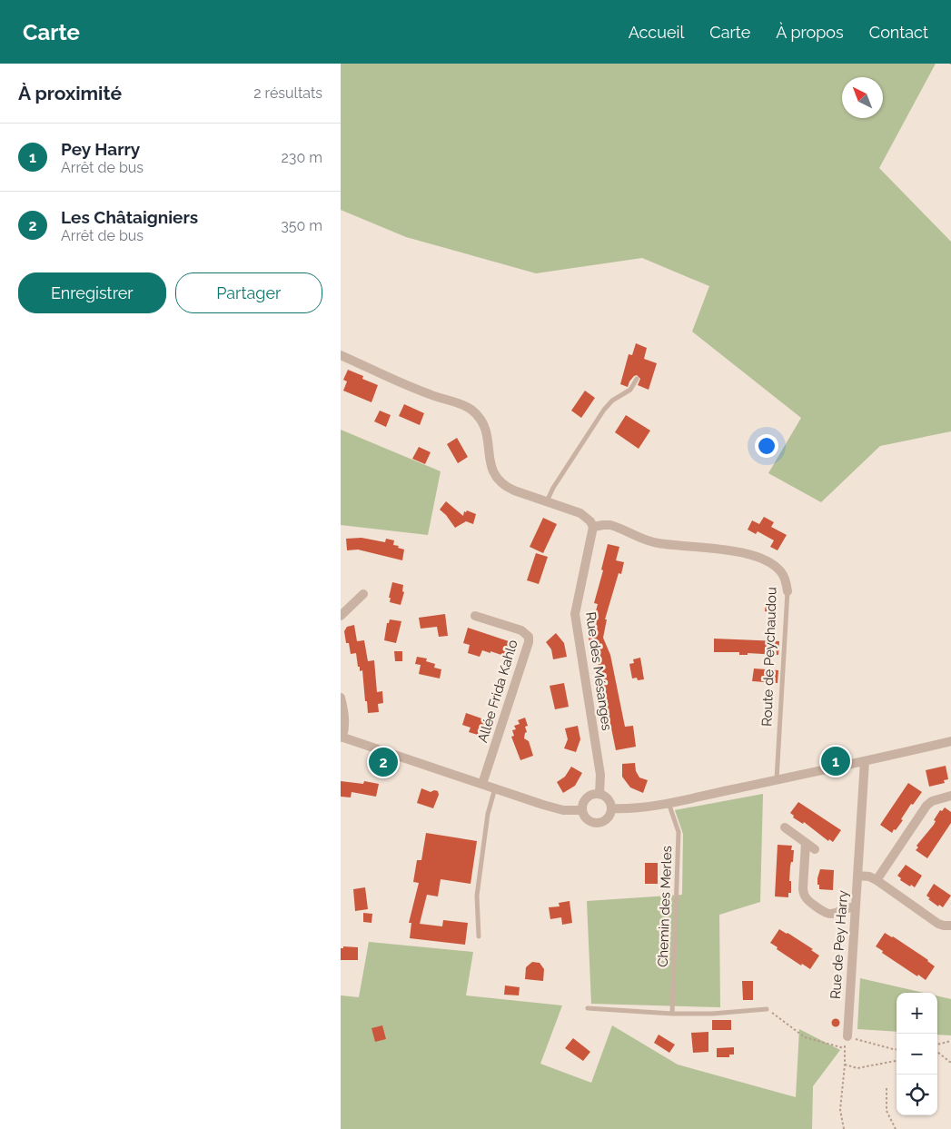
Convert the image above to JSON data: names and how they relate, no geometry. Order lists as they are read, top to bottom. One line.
{"streets":{"street":["Route de Peychaudou","Rue des Mésanges","Allée Frida Kahlo","Rue de Pey Harry"],"lane":["Chemin des Merles"]},"crossings":[["Route de Peychaudou","Rue des Mésanges"]],"north":"top left","page":{"header":"Carte","nav":["Accueil","Carte","À propos","Contact"],"heading":["À proximité","2 résultats"],"list":[{"mark":"1","name":"Pey Harry","note":"Arrêt de bus","value":"230 m"},{"mark":"2","name":"Les Châtaigniers","note":"Arrêt de bus","value":"350 m"}],"buttons":["Enregistrer","Partager"],"pins":["1","2"],"map_buttons":["+","−"]}}
